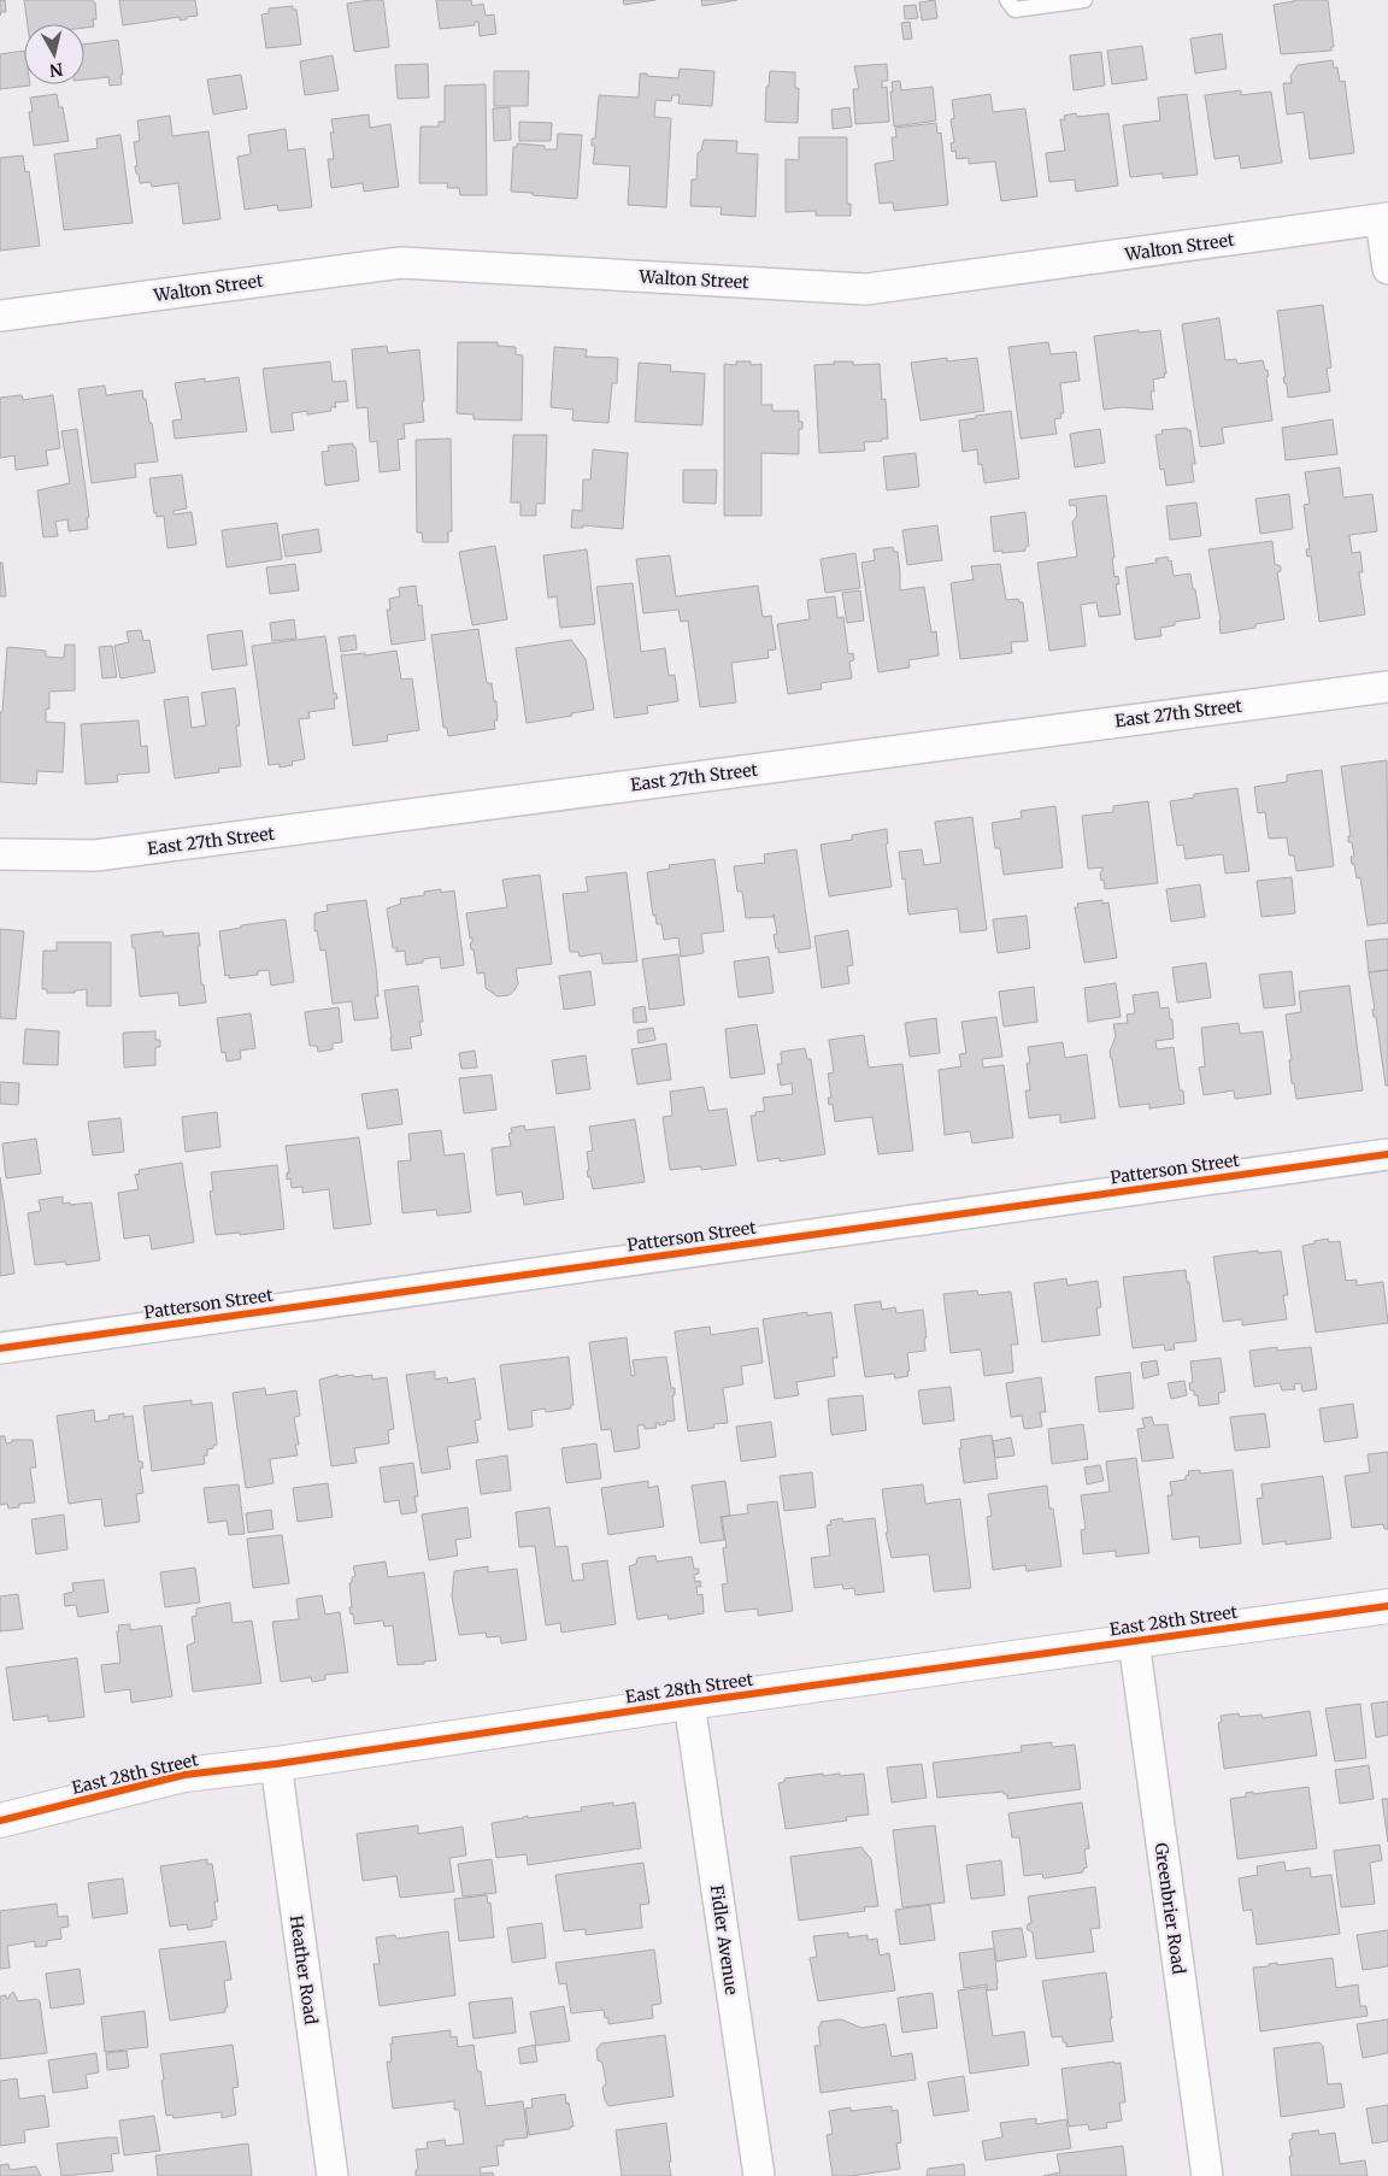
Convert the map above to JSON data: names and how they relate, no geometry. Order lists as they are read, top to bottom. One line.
{"streets":{"street":["Walton Street","East 27th Street","Patterson Street","East 28th Street","Greenbrier Road","Fidler Avenue","Heather Road"]},"crossings":[["East 28th Street","Greenbrier Road"],["East 28th Street","Fidler Avenue"],["East 28th Street","Heather Road"]],"north":"bottom"}
